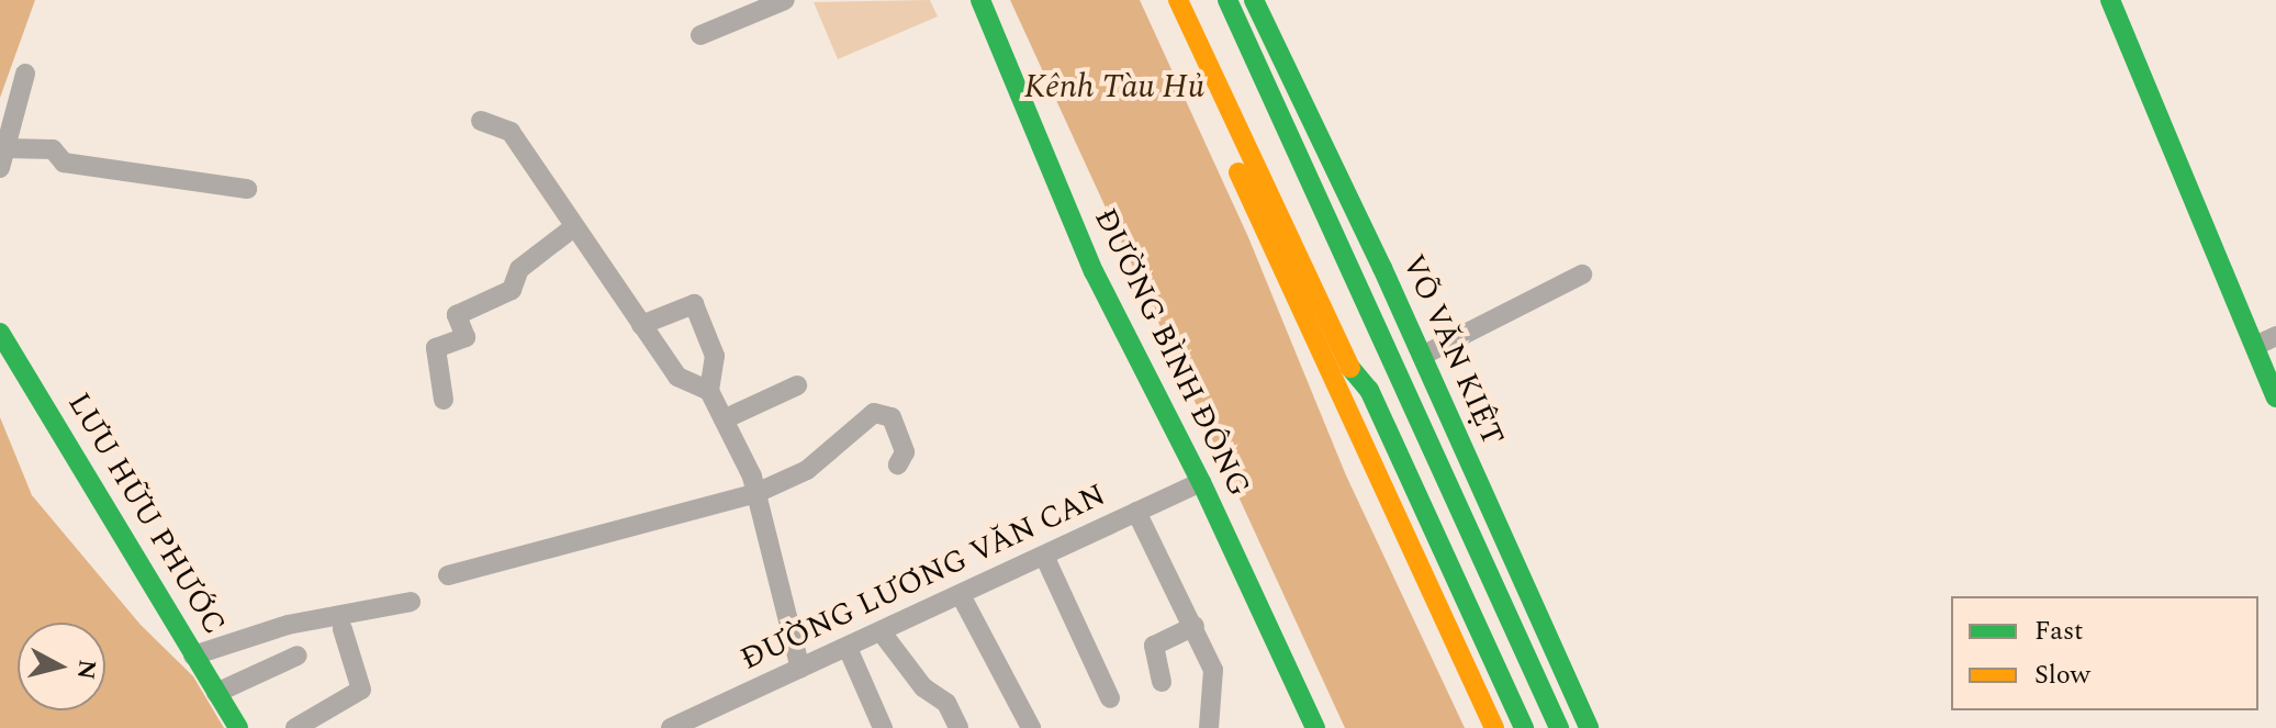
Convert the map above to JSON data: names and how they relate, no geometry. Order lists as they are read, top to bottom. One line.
{"streets":{"main road":["VÕ VĂN KIỆT","ĐƯỜNG BÌNH ĐÔNG","LƯU HỮU PHƯỚC"],"street":["ĐƯỜNG LƯƠNG VĂN CAN"]},"crossings":[["ĐƯỜNG BÌNH ĐÔNG","ĐƯỜNG LƯƠNG VĂN CAN"]],"water":["Kênh Tàu Hủ"],"legend":["Fast","Slow"],"north":"right"}
